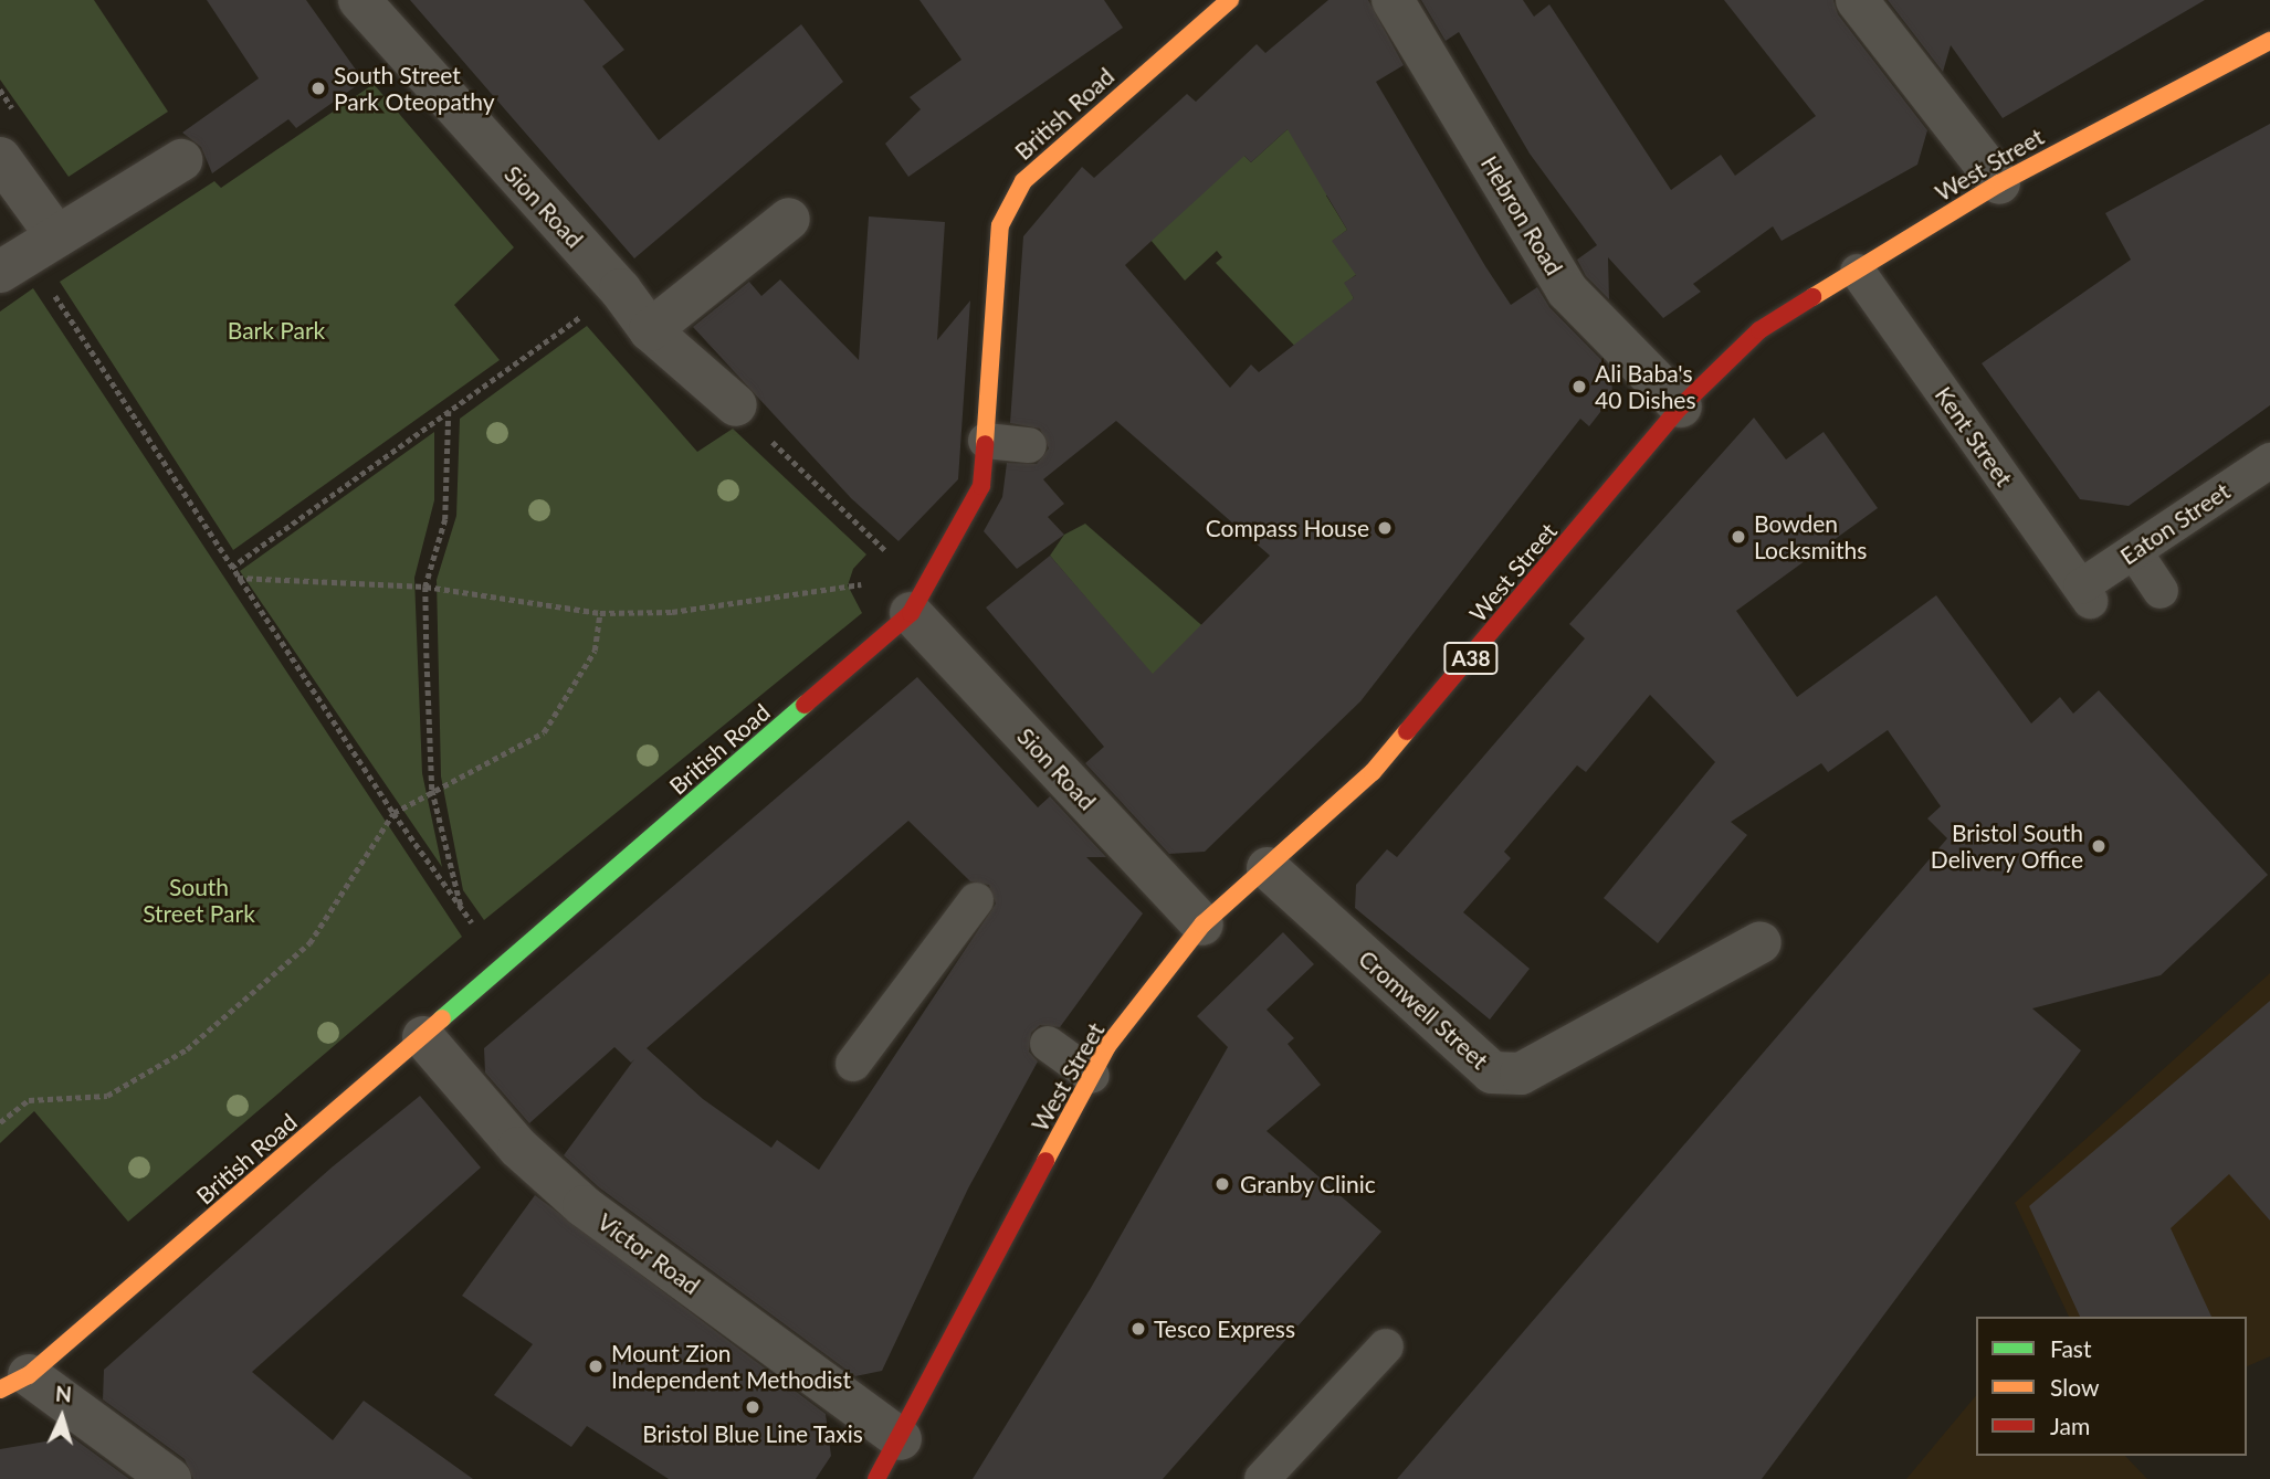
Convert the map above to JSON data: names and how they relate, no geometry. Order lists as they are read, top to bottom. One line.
{"streets":{"main road":["British Road","West Street","A38"],"street":["Sion Road","Hebron Road","Cromwell Street","Victor Road"],"lane":["Kent Street","Eaton Street"]},"crossings":[["British Road","Sion Road"],["British Road","Victor Road"],["West Street","Sion Road"],["West Street","Hebron Road"],["West Street","Kent Street"],["West Street","Cromwell Street"],["West Street","Victor Road"],["Kent Street","Eaton Street"]],"parks":["Bark Park","South Street Park"],"places":["South Street Park Oteopathy","Ali Baba's 40 Dishes","Compass House","Bowden Locksmiths","Bristol South Delivery Office","Granby Clinic","Tesco Express","Mount Zion Independent Methodist","Bristol Blue Line Taxis"],"legend":["Fast","Slow","Jam"],"north":"top"}
